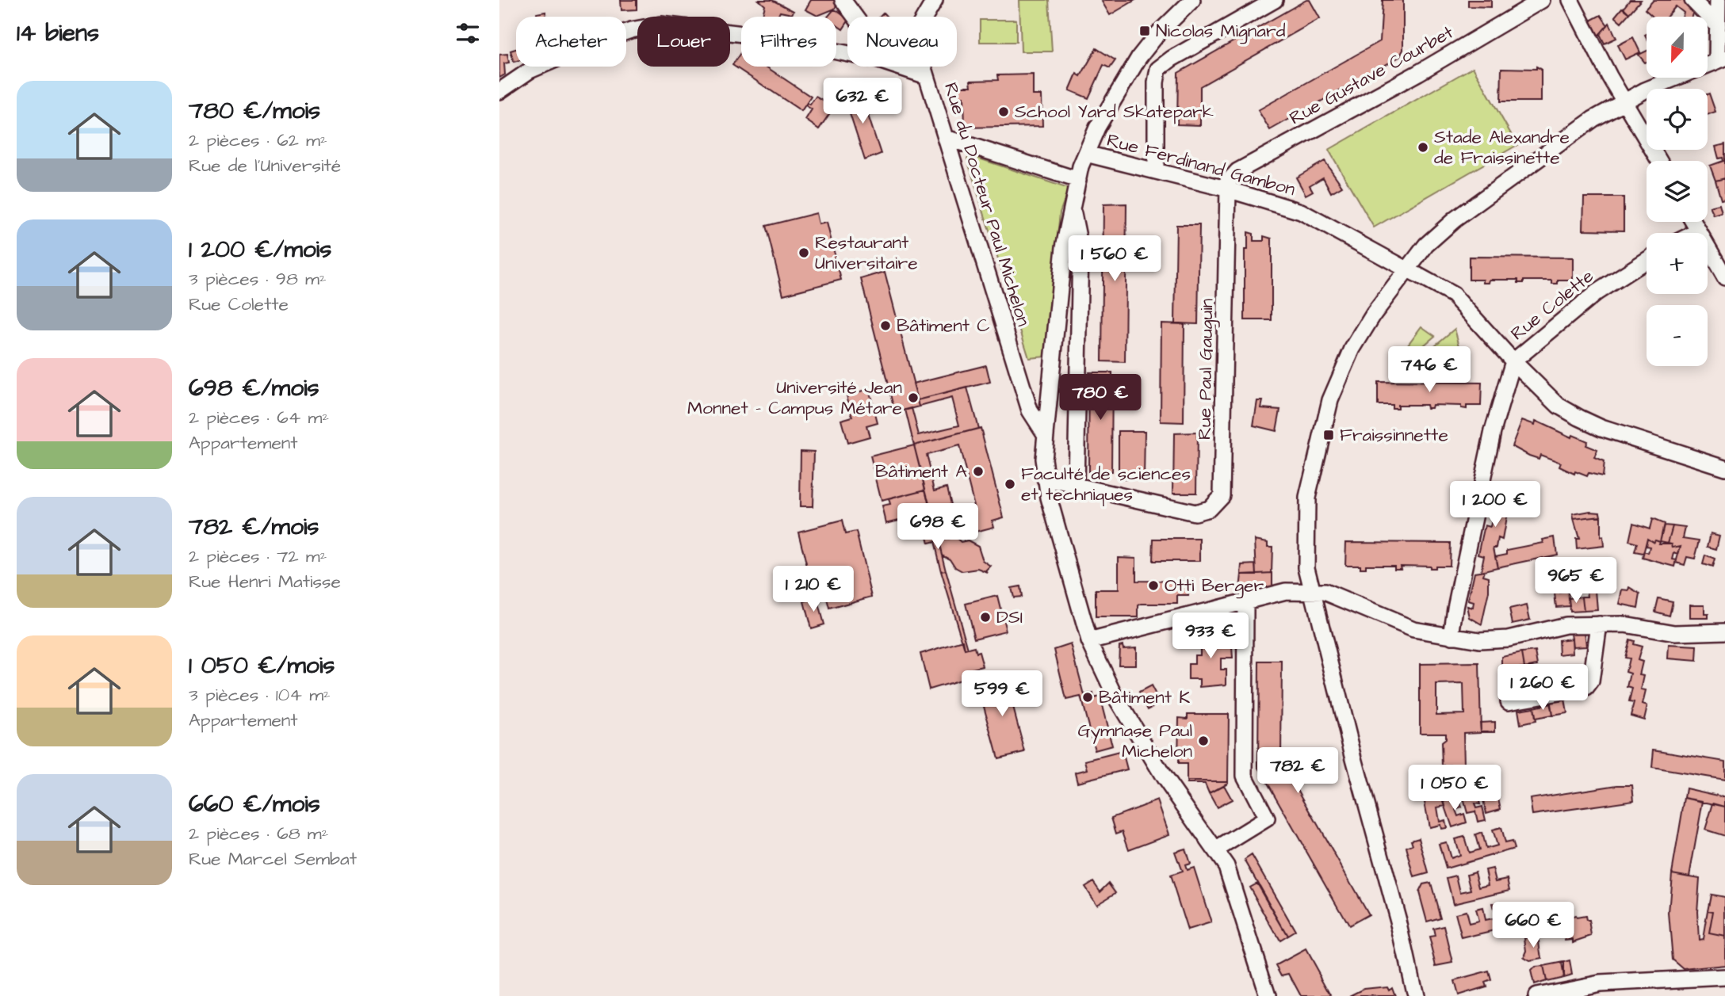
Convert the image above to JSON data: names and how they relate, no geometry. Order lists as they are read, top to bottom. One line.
{"streets":{"street":["Rue Gustave Courbet","Rue Ferdinand Gambon","Rue du Docteur Paul Michelon","Rue Colette","Rue Paul Gauguin"]},"crossings":[["Rue Gustave Courbet","Rue Ferdinand Gambon"],["Rue Gustave Courbet","Rue Paul Gauguin"],["Rue Ferdinand Gambon","Rue Colette"],["Rue Ferdinand Gambon","Rue Paul Gauguin"]],"places":{"transit":["Nicolas Mignard","Fraissinnette"],"other":["School Yard Skatepark","Stade Alexandre de Fraissinette","Restaurant Universitaire","Bâtiment C","Université Jean Monnet - Campus Métare","Bâtiment A","Faculté de sciences et techniques","Otti Berger","DSI","Bâtiment K","Gymnase Paul Michelon"]},"north":"bottom","page":{"heading":"14 biens","map_buttons":["+","−"],"chip":["Acheter","Louer","Filtres","Nouveau"],"list":[{"name":"780 €/mois","note":"2 pièces · 62 m² · Rue de l'Université"},{"name":"1 200 €/mois","note":"3 pièces · 98 m² · Rue Colette"},{"name":"698 €/mois","note":"2 pièces · 64 m² · Appartement"},{"name":"782 €/mois","note":"2 pièces · 72 m² · Rue Henri Matisse"},{"name":"1 050 €/mois","note":"3 pièces · 104 m² · Appartement"},{"name":"660 €/mois","note":"2 pièces · 68 m² · Rue Marcel Sembat"}],"price":["632 €","1 560 €","746 €","780 €","1 200 €","698 €","965 €","1 210 €","933 €","1 260 €","599 €","782 €","1 050 €","660 €"]}}
